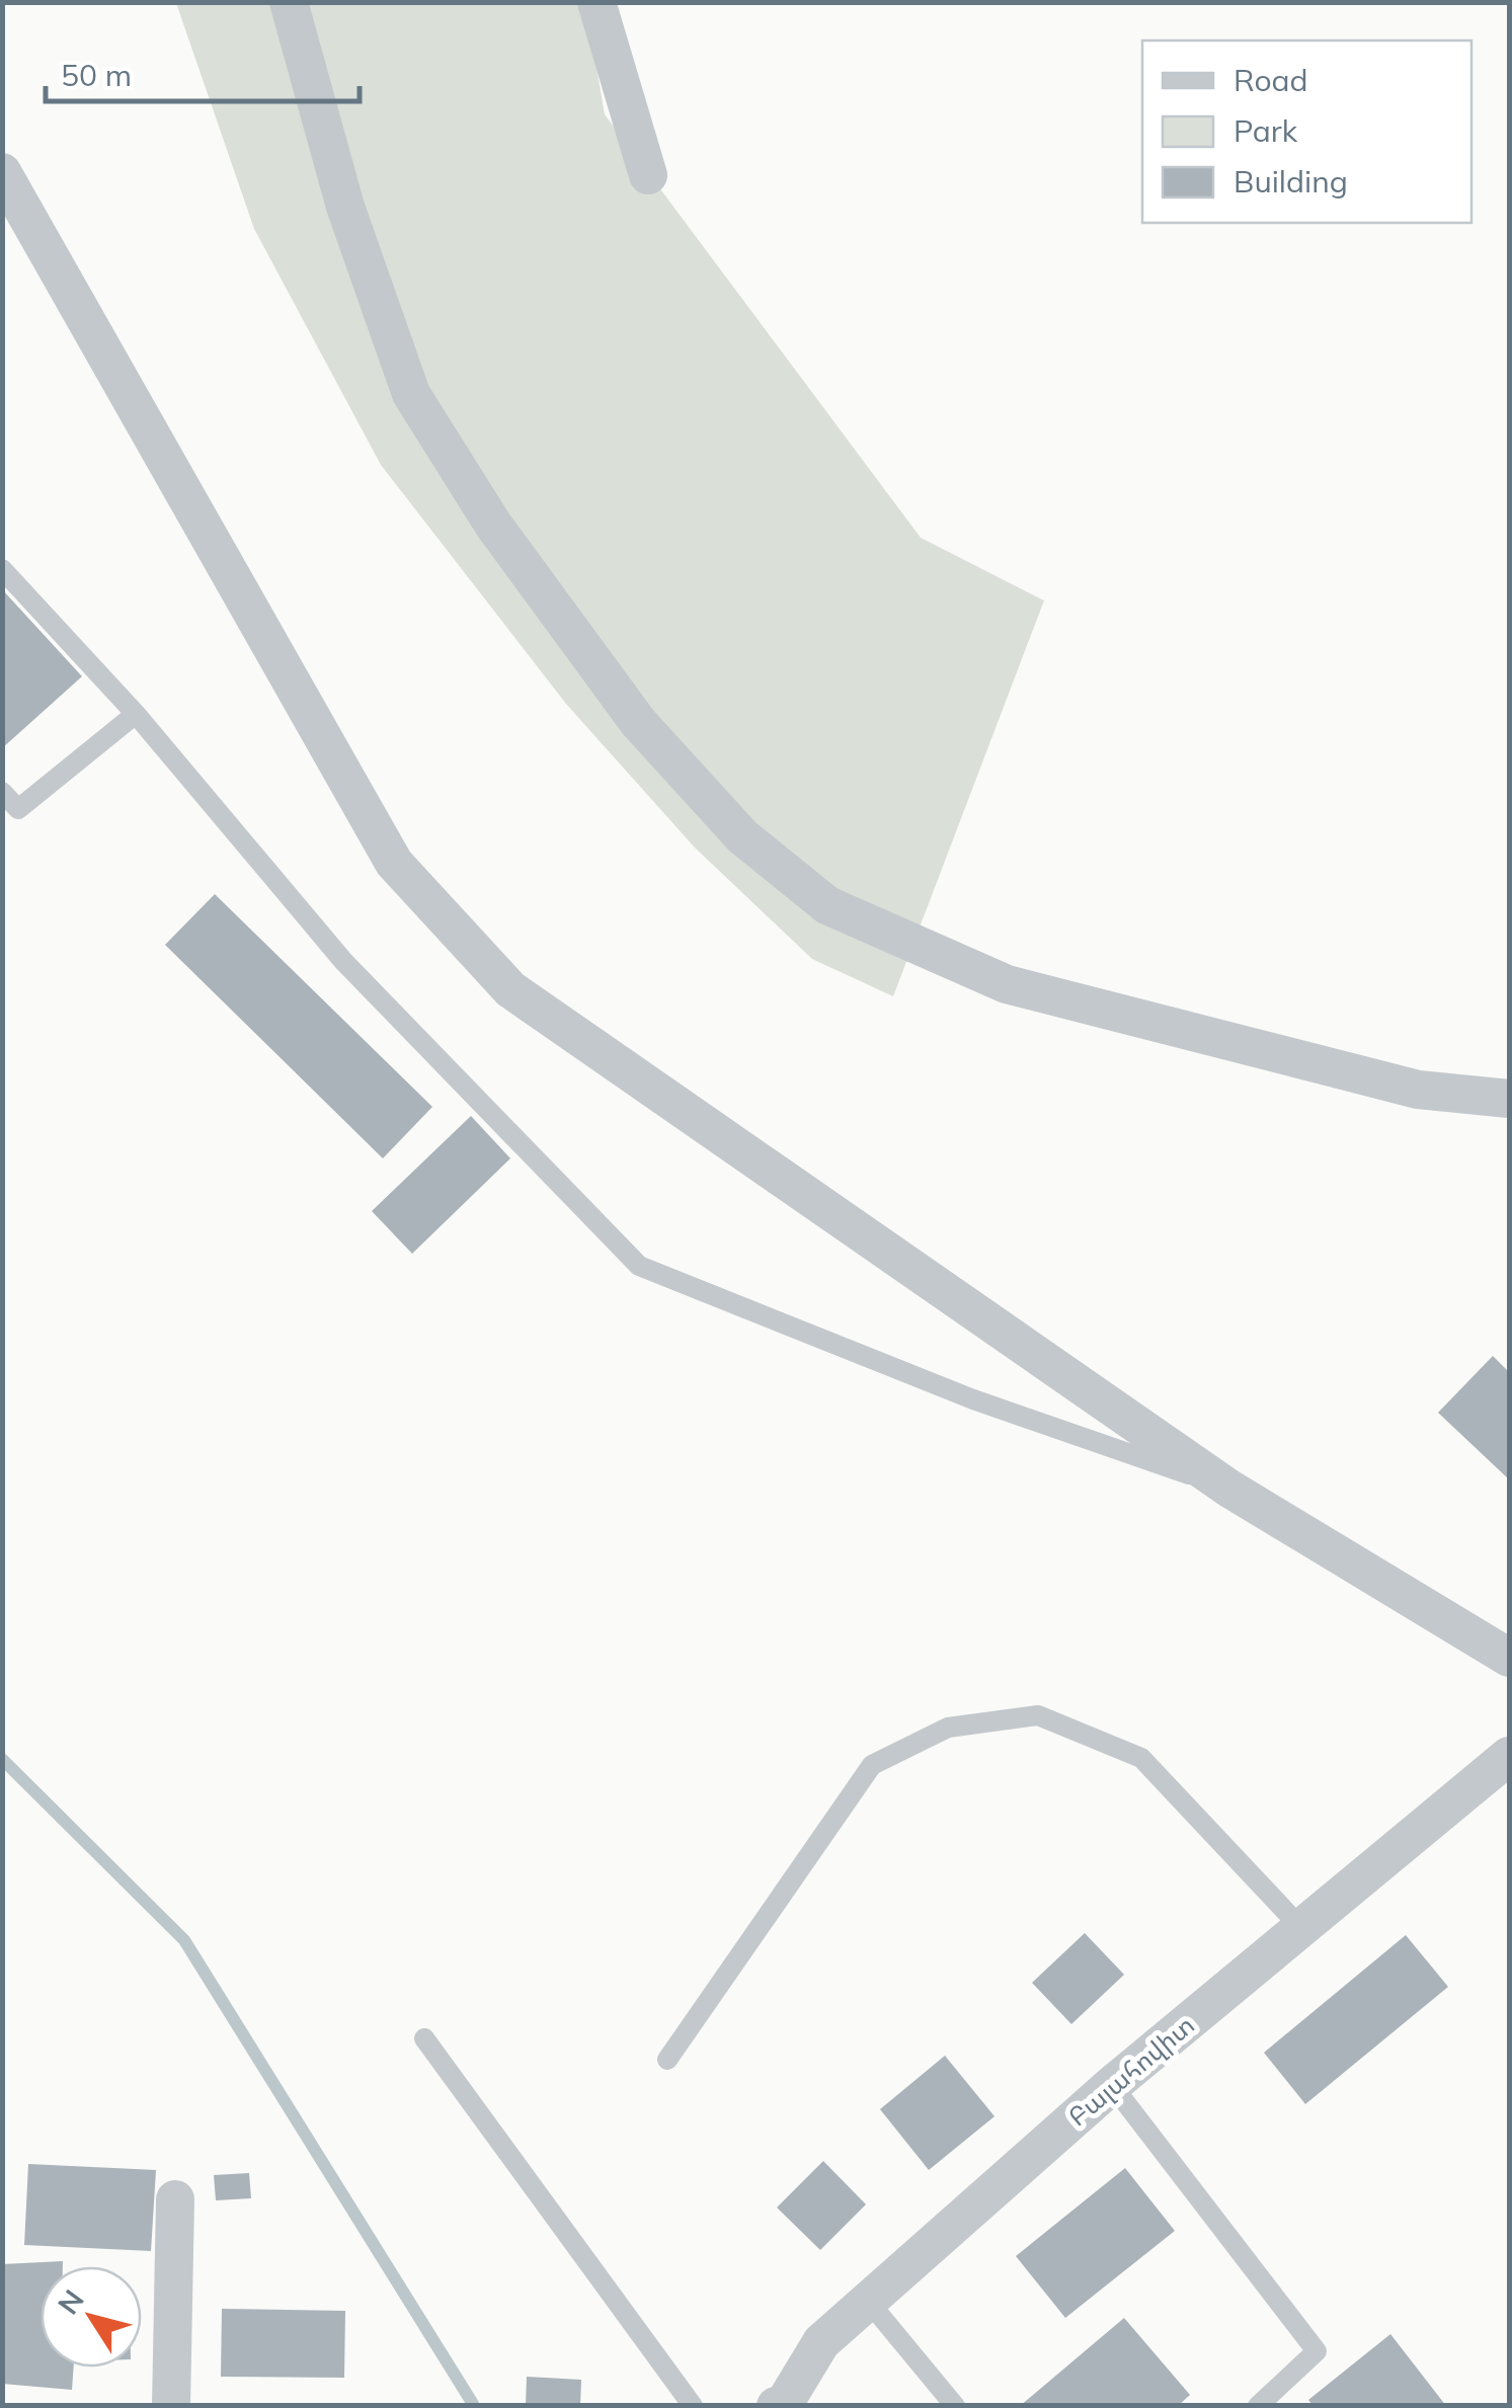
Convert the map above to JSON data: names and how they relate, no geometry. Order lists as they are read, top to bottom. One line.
{"streets":{"street":["Բալահովիտ"]},"legend":["Road","Park","Building"],"scale_bar":"50 m","north":"top left"}
